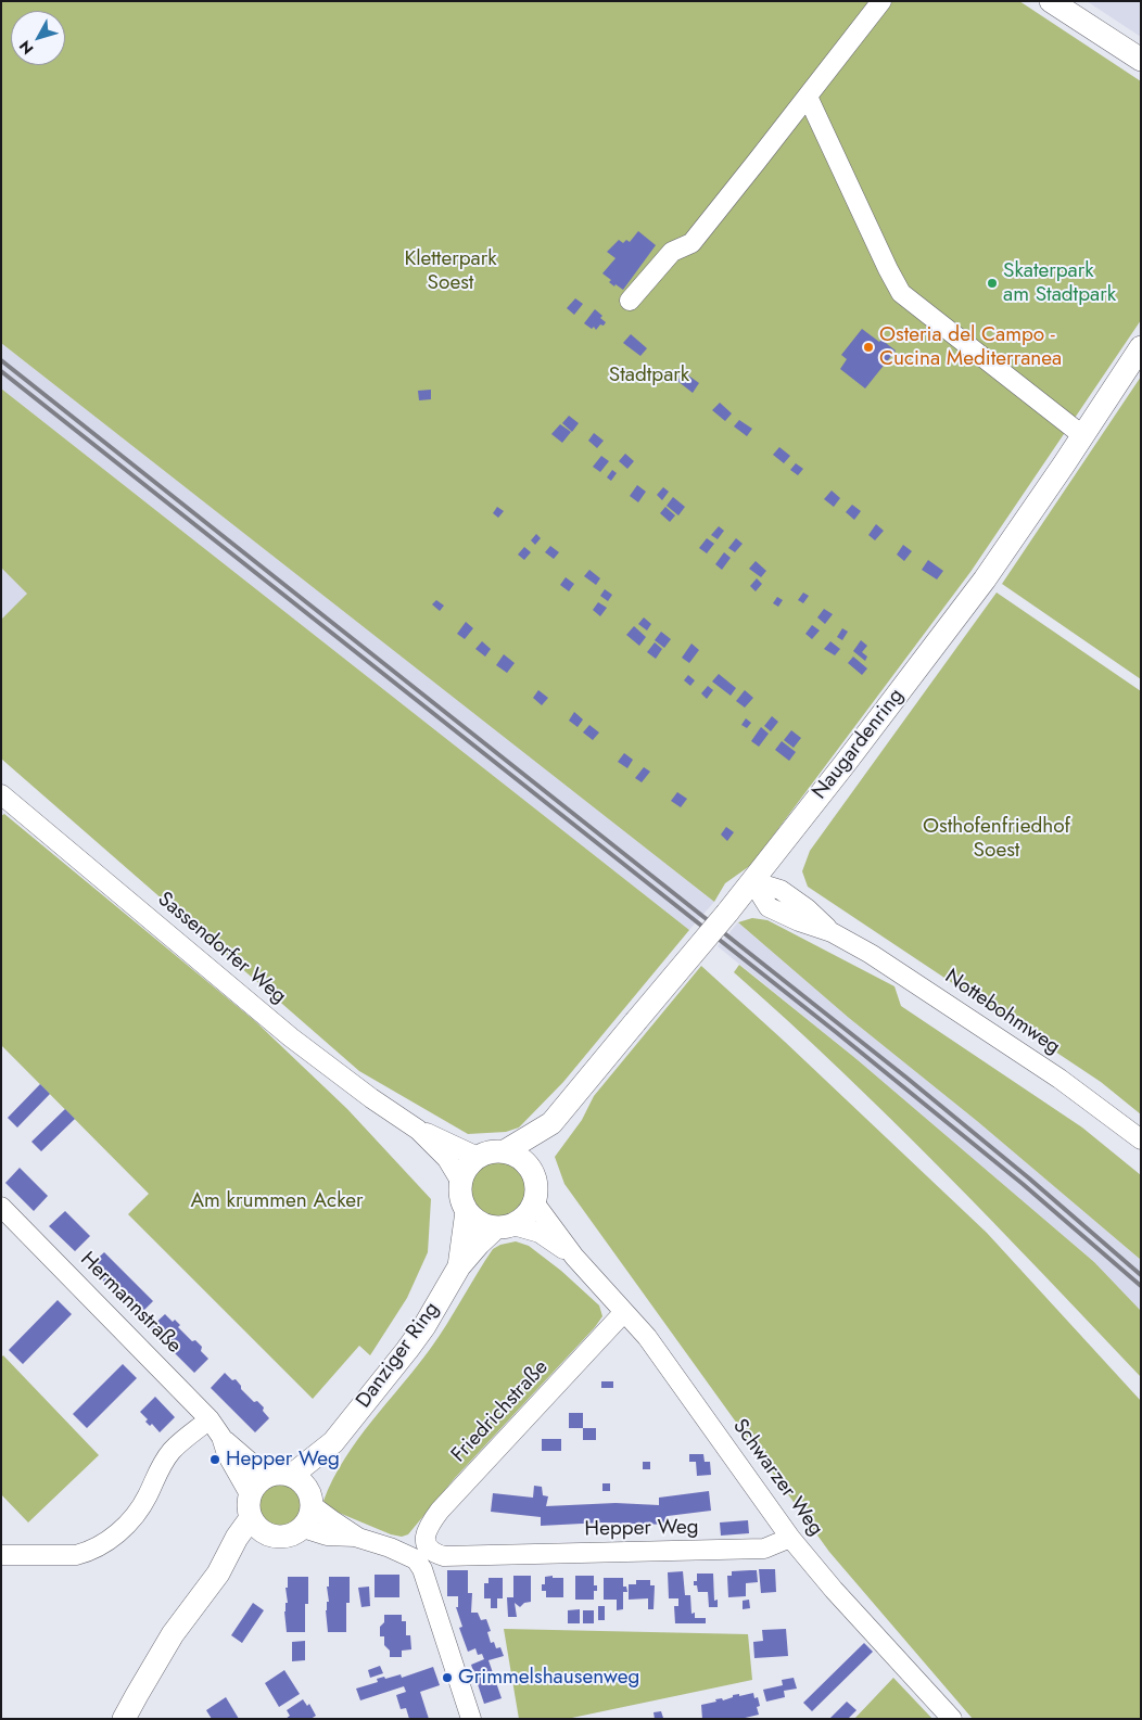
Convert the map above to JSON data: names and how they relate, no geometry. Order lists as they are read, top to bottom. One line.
{"streets":{"main road":["Naugardenring","Danziger Ring"],"street":["Sassendorfer Weg","Nottebohmweg","Hermannstraße","Friedrichstraße","Schwarzer Weg","Hepper Weg"]},"crossings":[["Naugardenring","Sassendorfer Weg"],["Naugardenring","Nottebohmweg"],["Naugardenring","Danziger Ring"],["Naugardenring","Schwarzer Weg"],["Sassendorfer Weg","Danziger Ring"],["Sassendorfer Weg","Schwarzer Weg"],["Hermannstraße","Danziger Ring"],["Hermannstraße","Hepper Weg"],["Danziger Ring","Schwarzer Weg"],["Danziger Ring","Hepper Weg"],["Friedrichstraße","Schwarzer Weg"],["Friedrichstraße","Hepper Weg"],["Schwarzer Weg","Hepper Weg"]],"parks":["Kletterpark Soest","Stadtpark","Osthofenfriedhof Soest","Am krummen Acker"],"places":["Skaterpark am Stadtpark","Osteria del Campo - Cucina Mediterranea","Hepper Weg","Grimmelshausenweg"],"north":"bottom left"}
